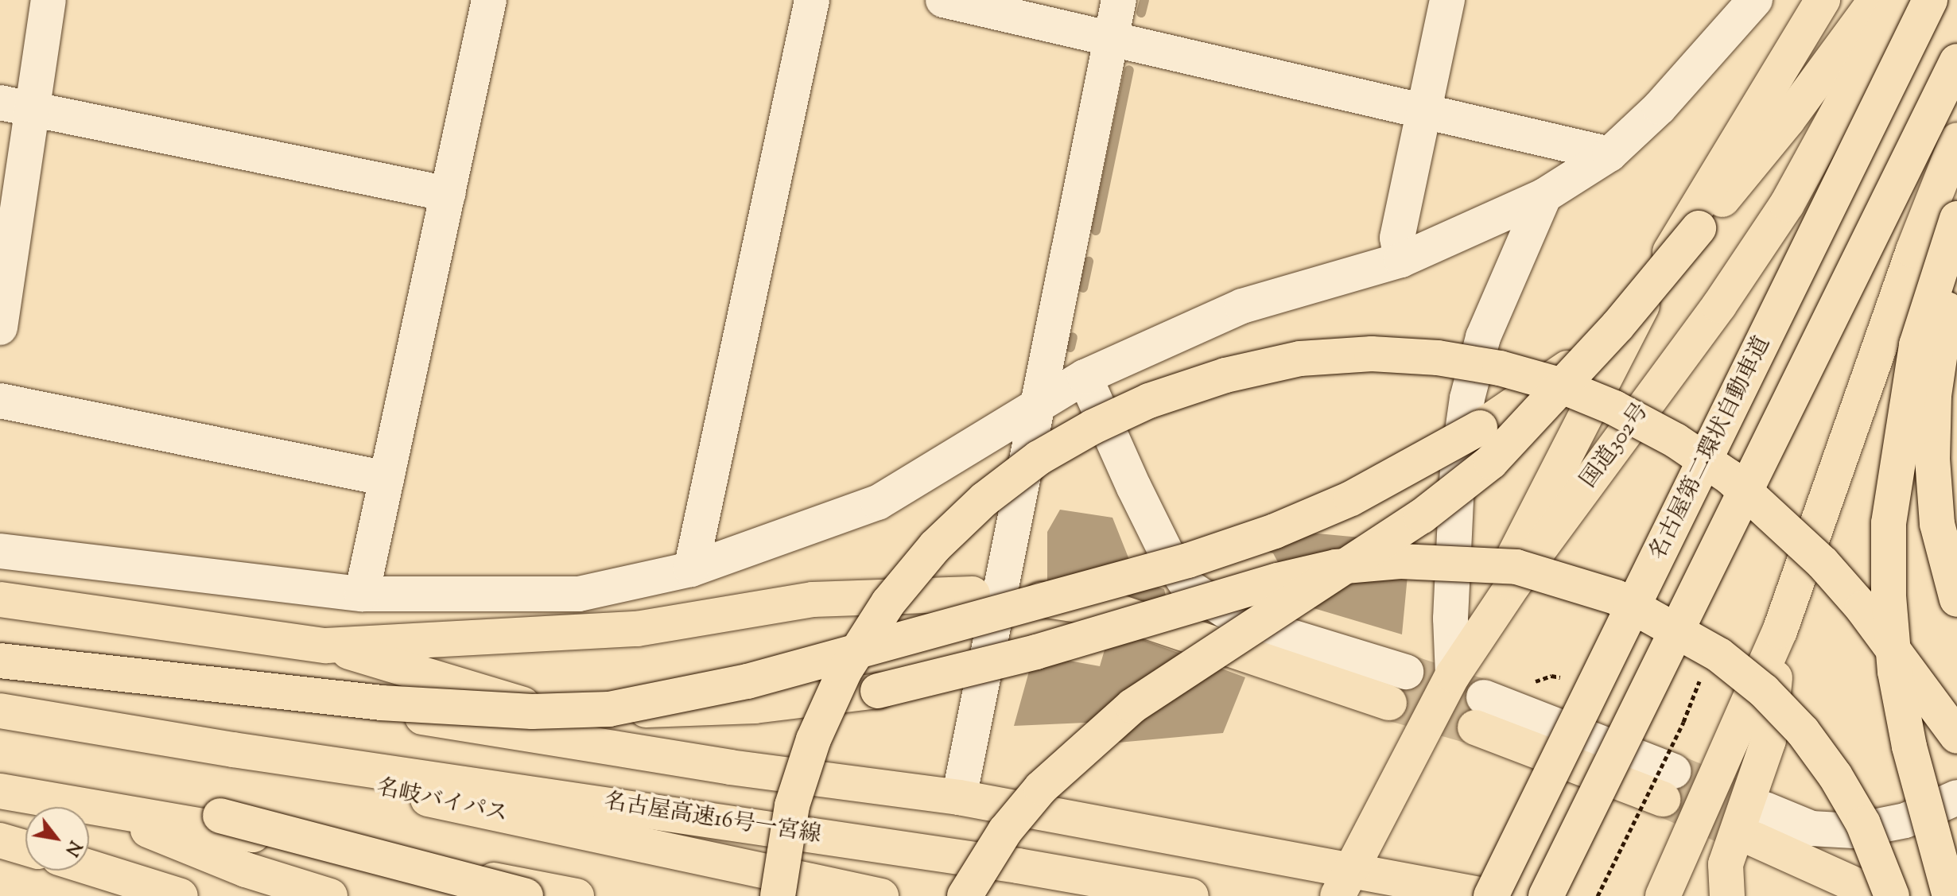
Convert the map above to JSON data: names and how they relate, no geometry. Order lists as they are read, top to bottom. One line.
{"streets":{"highway":["国道302号","名古屋第二環状自動車道","名岐バイパス","名古屋高速16号一宮線"]},"north":"bottom right"}
